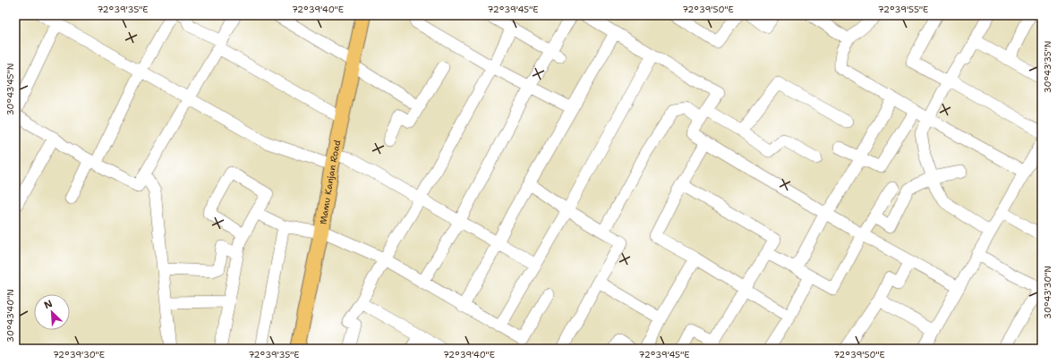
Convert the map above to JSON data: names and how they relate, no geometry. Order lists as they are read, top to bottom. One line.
{"streets":{"main road":["Mamu Kanjan Road"]},"north":"top left","coordinates":["72°39'35\"E","72°39'40\"E","72°39'45\"E","72°39'50\"E","72°39'55\"E","30°43'35\"N","30°43'45\"N","30°43'30\"N","30°43'40\"N","72°39'30\"E"]}
